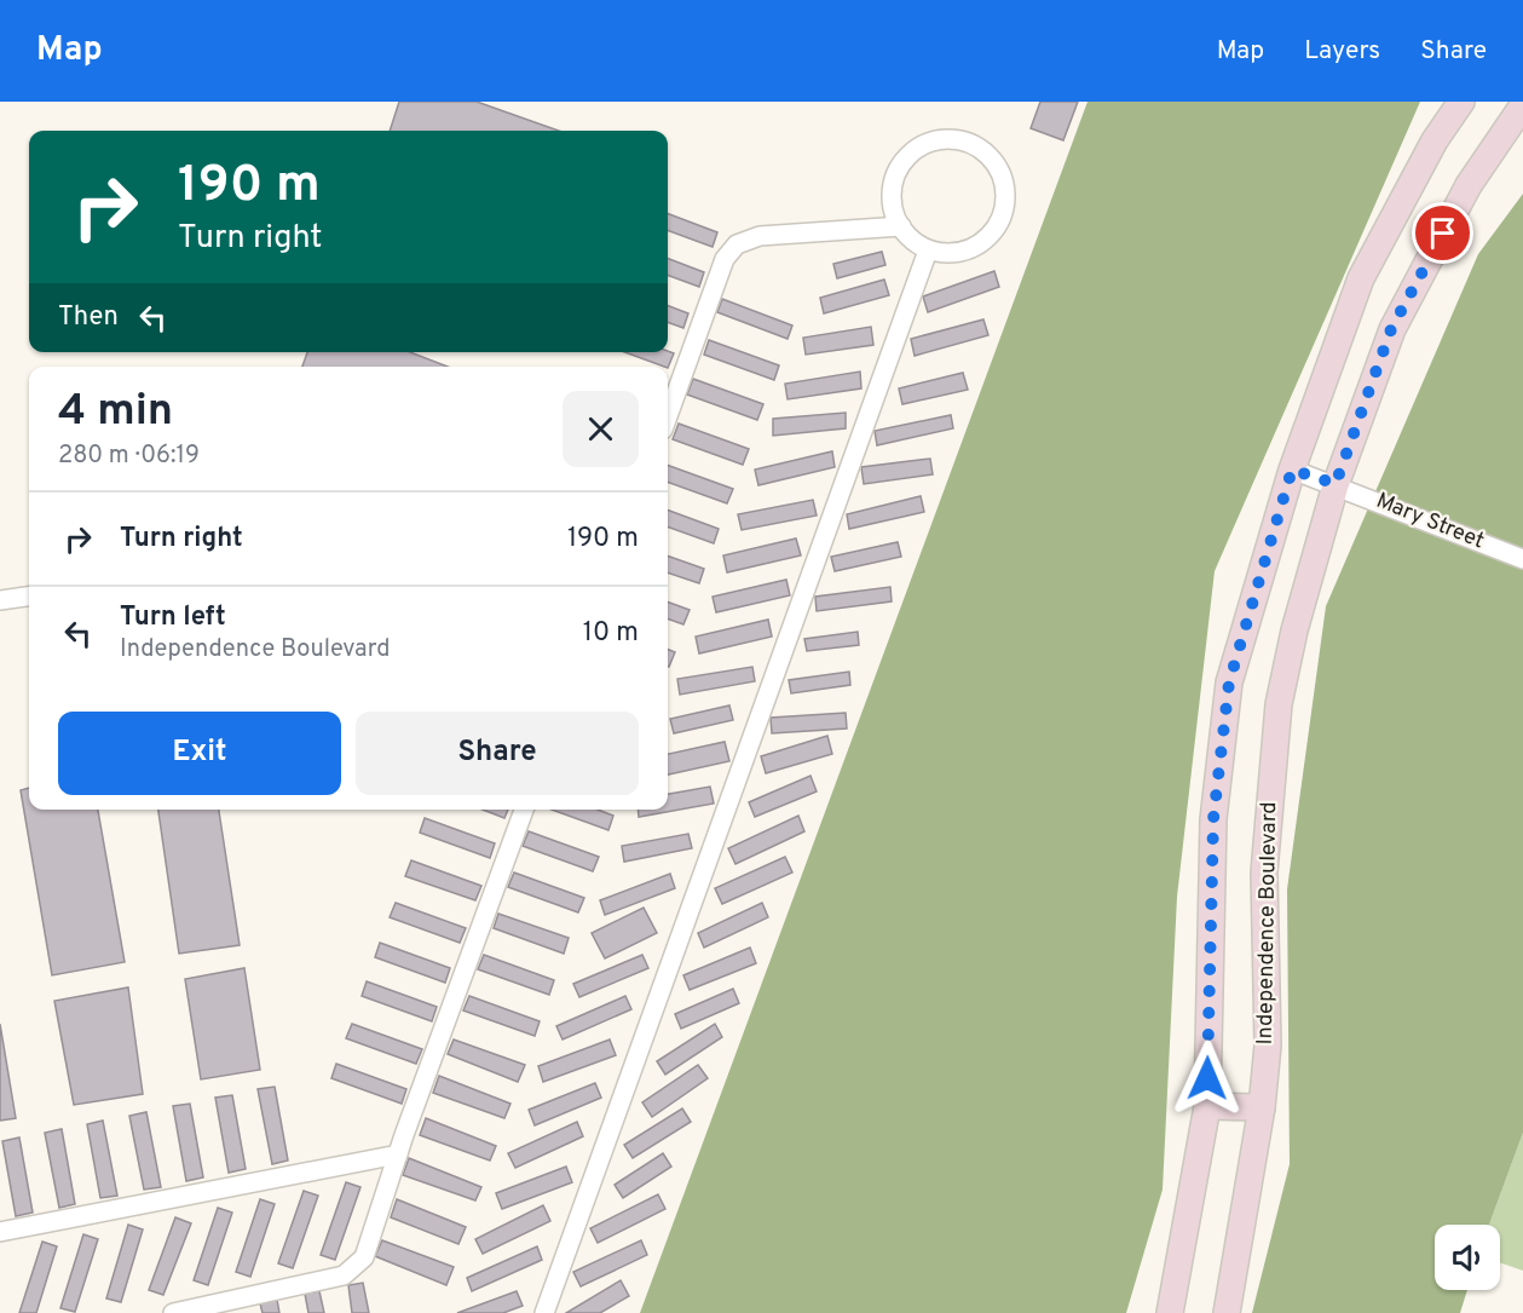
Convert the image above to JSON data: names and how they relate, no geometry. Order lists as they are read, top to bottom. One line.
{"streets":{"main road":["Independence Boulevard"],"street":["Mary Street"]},"crossings":[["Mary Street","Independence Boulevard"]],"page":{"header":"Map","nav":["Map","Layers","Share"],"turn":["190 m","Turn right"],"then":"Then","heading":["4 min","280 m · 06:19"],"list":[{"name":"Turn right","value":"190 m"},{"name":"Turn left","note":"Independence Boulevard","value":"10 m"}],"buttons":["Exit","Share"]}}
